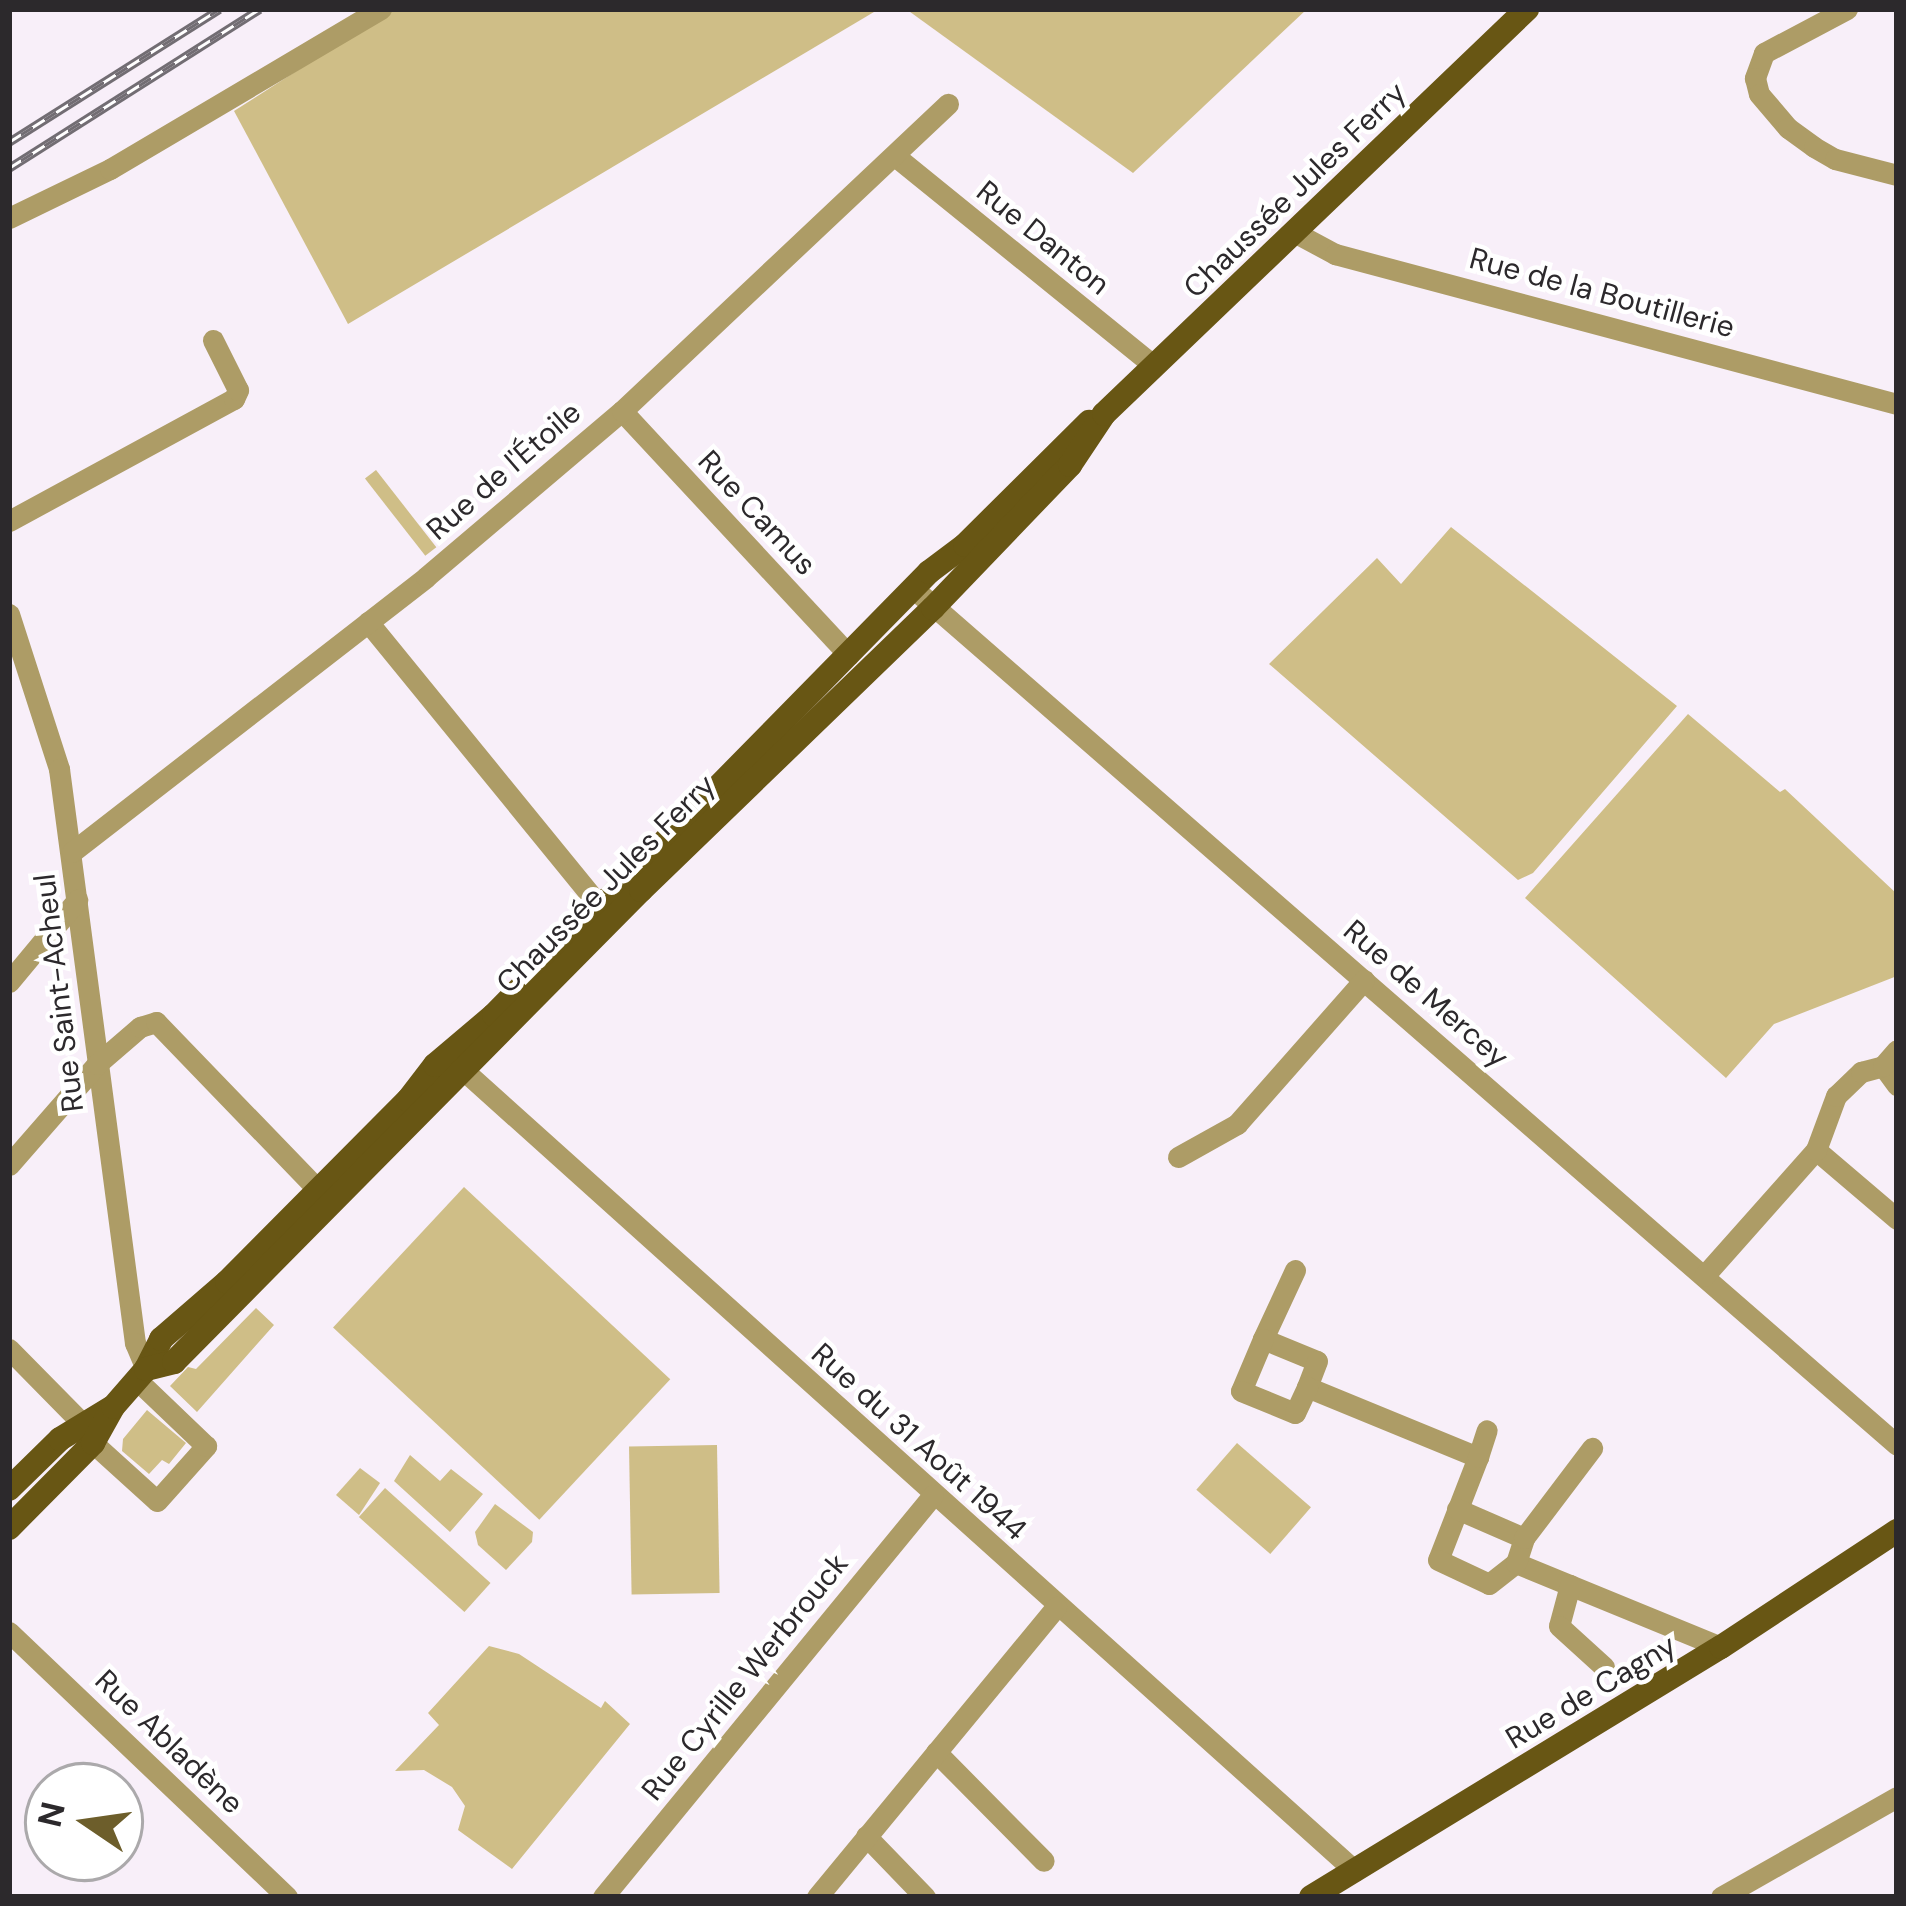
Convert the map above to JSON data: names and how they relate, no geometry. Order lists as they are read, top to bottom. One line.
{"streets":{"main road":["Chaussée Jules Ferry","Rue de Cagny"],"street":["Rue Danton","Rue de la Boutillerie","Rue de l'Étoile","Rue Camus","Rue Saint-Acheul","Rue de Mercey","Rue du 31 Août 1944","Rue Cyrille Werbrouck","Rue Abladène"]},"crossings":[["Chaussée Jules Ferry","Rue Danton"],["Chaussée Jules Ferry","Rue de la Boutillerie"],["Chaussée Jules Ferry","Rue Camus"],["Chaussée Jules Ferry","Rue Saint-Acheul"],["Chaussée Jules Ferry","Rue de Mercey"],["Chaussée Jules Ferry","Rue du 31 Août 1944"],["Rue Danton","Rue de l'Étoile"],["Rue de l'Étoile","Rue Camus"],["Rue de l'Étoile","Rue Saint-Acheul"],["Rue du 31 Août 1944","Rue Cyrille Werbrouck"],["Rue du 31 Août 1944","Rue de Cagny"]],"north":"left"}
